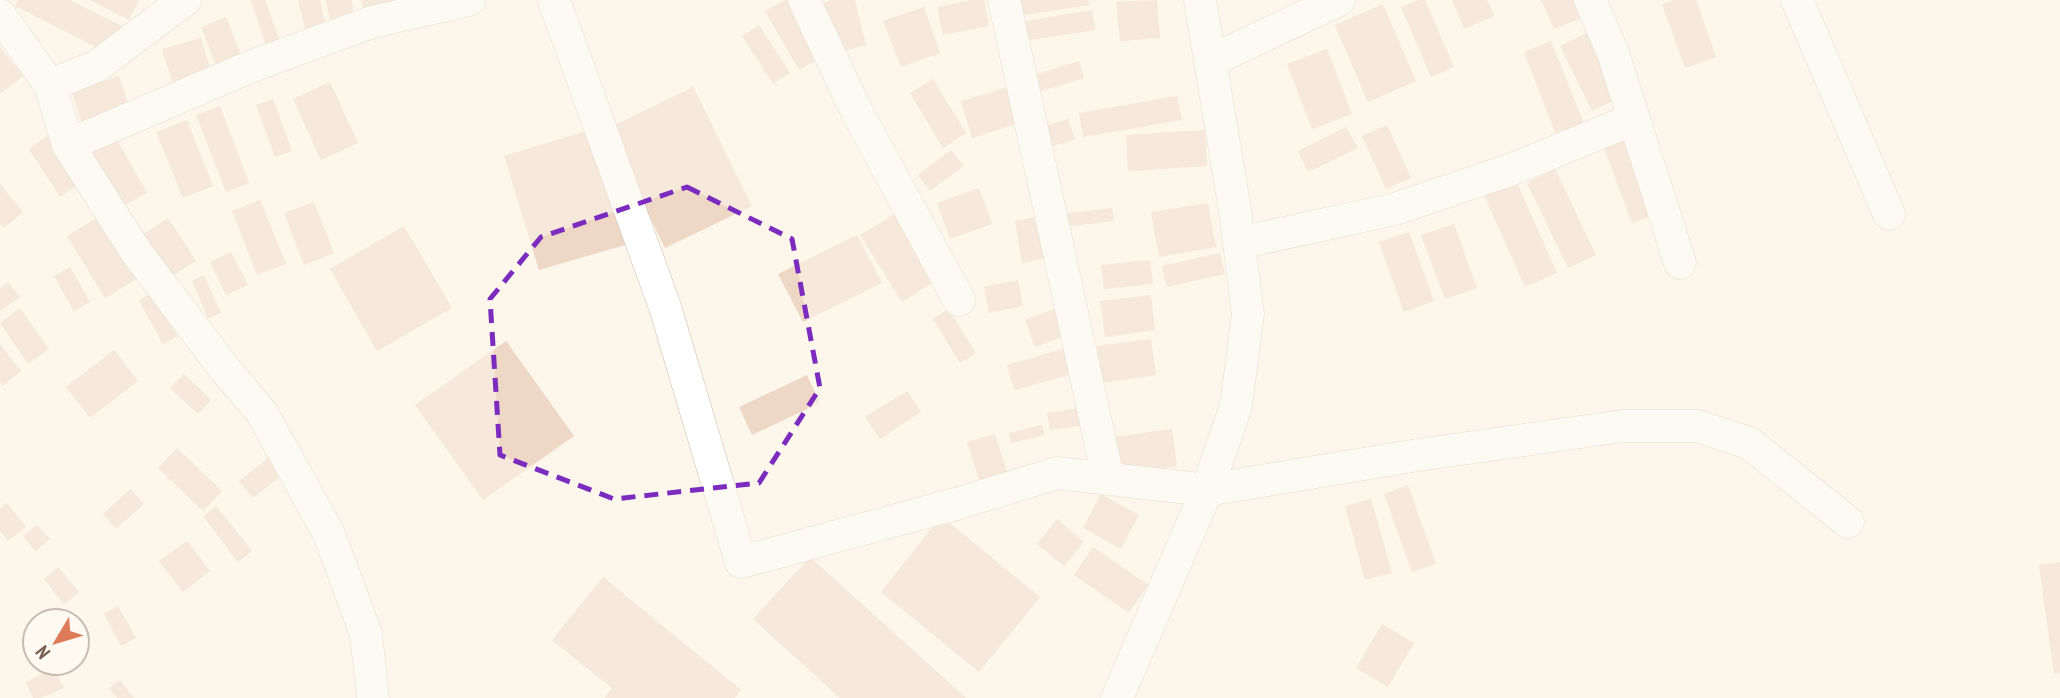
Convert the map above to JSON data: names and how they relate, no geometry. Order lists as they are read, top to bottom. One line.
{"north":"bottom left"}
